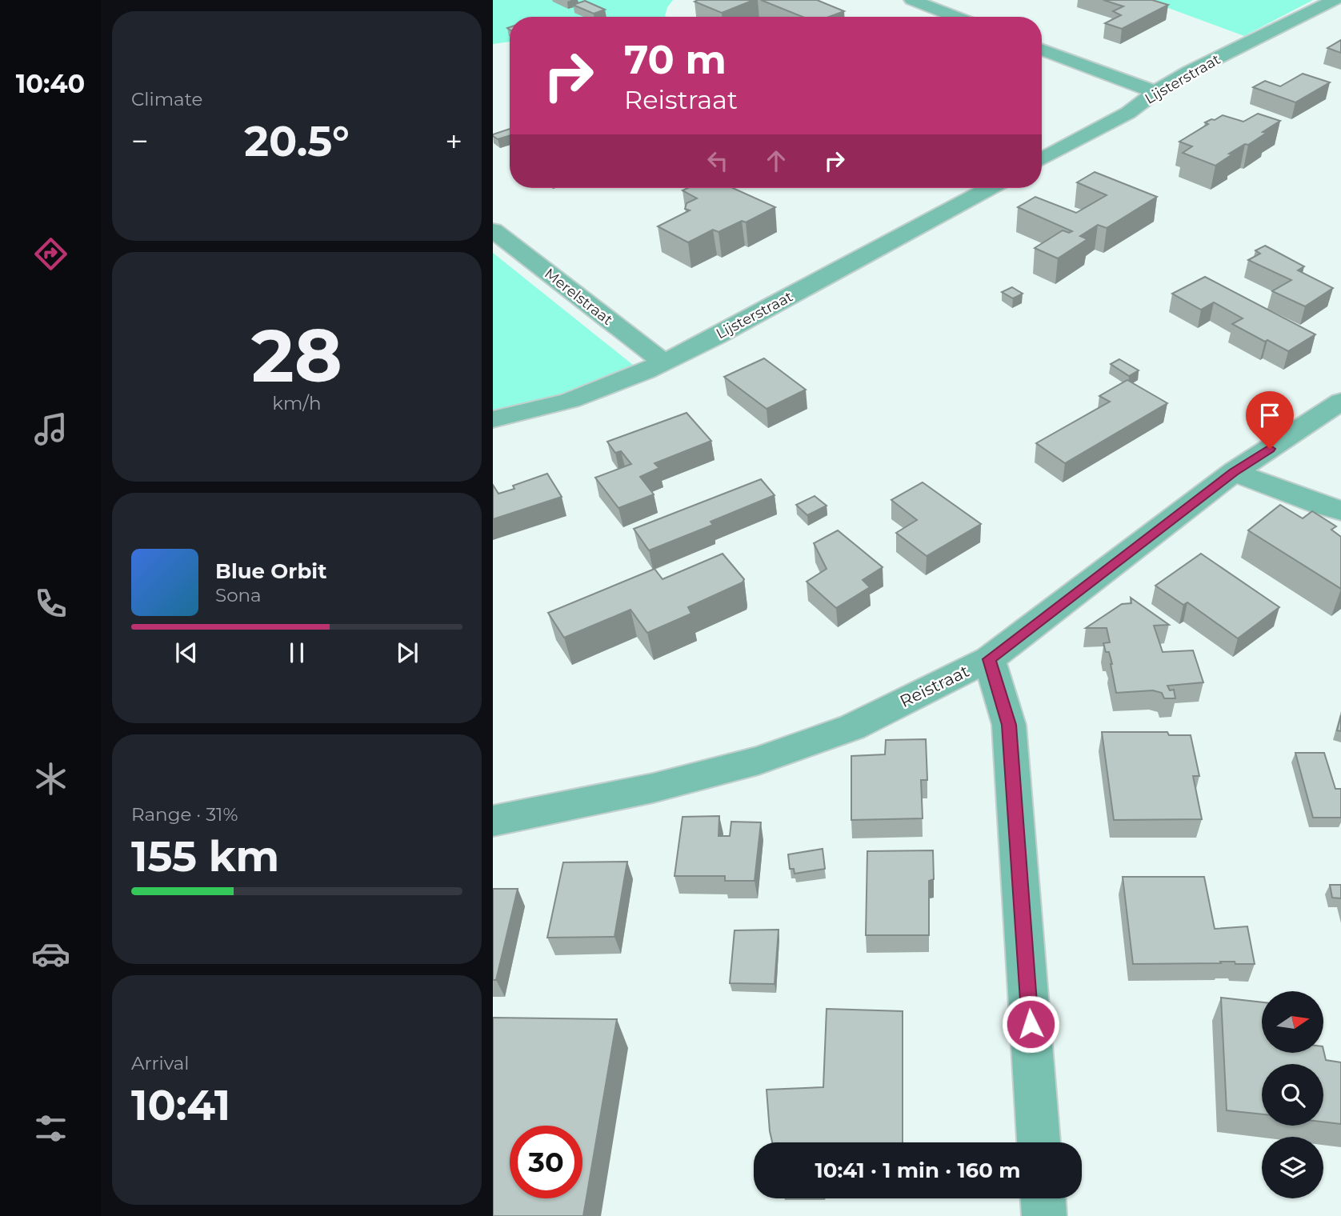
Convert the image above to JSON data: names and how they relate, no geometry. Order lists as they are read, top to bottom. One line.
{"streets":{"street":["Lijsterstraat","Merelstraat","Reistraat"]},"crossings":[["Lijsterstraat","Merelstraat"]],"north":"right","page":{"tabs":"10:40","tile":["Climate",["28","km/h"],["Range · 31%","155 km"],["Arrival","10:41"]],"turn":["70 m","Reistraat"],"heat":["−","20.5°","+"],"song":["Blue Orbit","Sona"],"limit":"30","trip":"10:41 · 1 min · 160 m"}}
